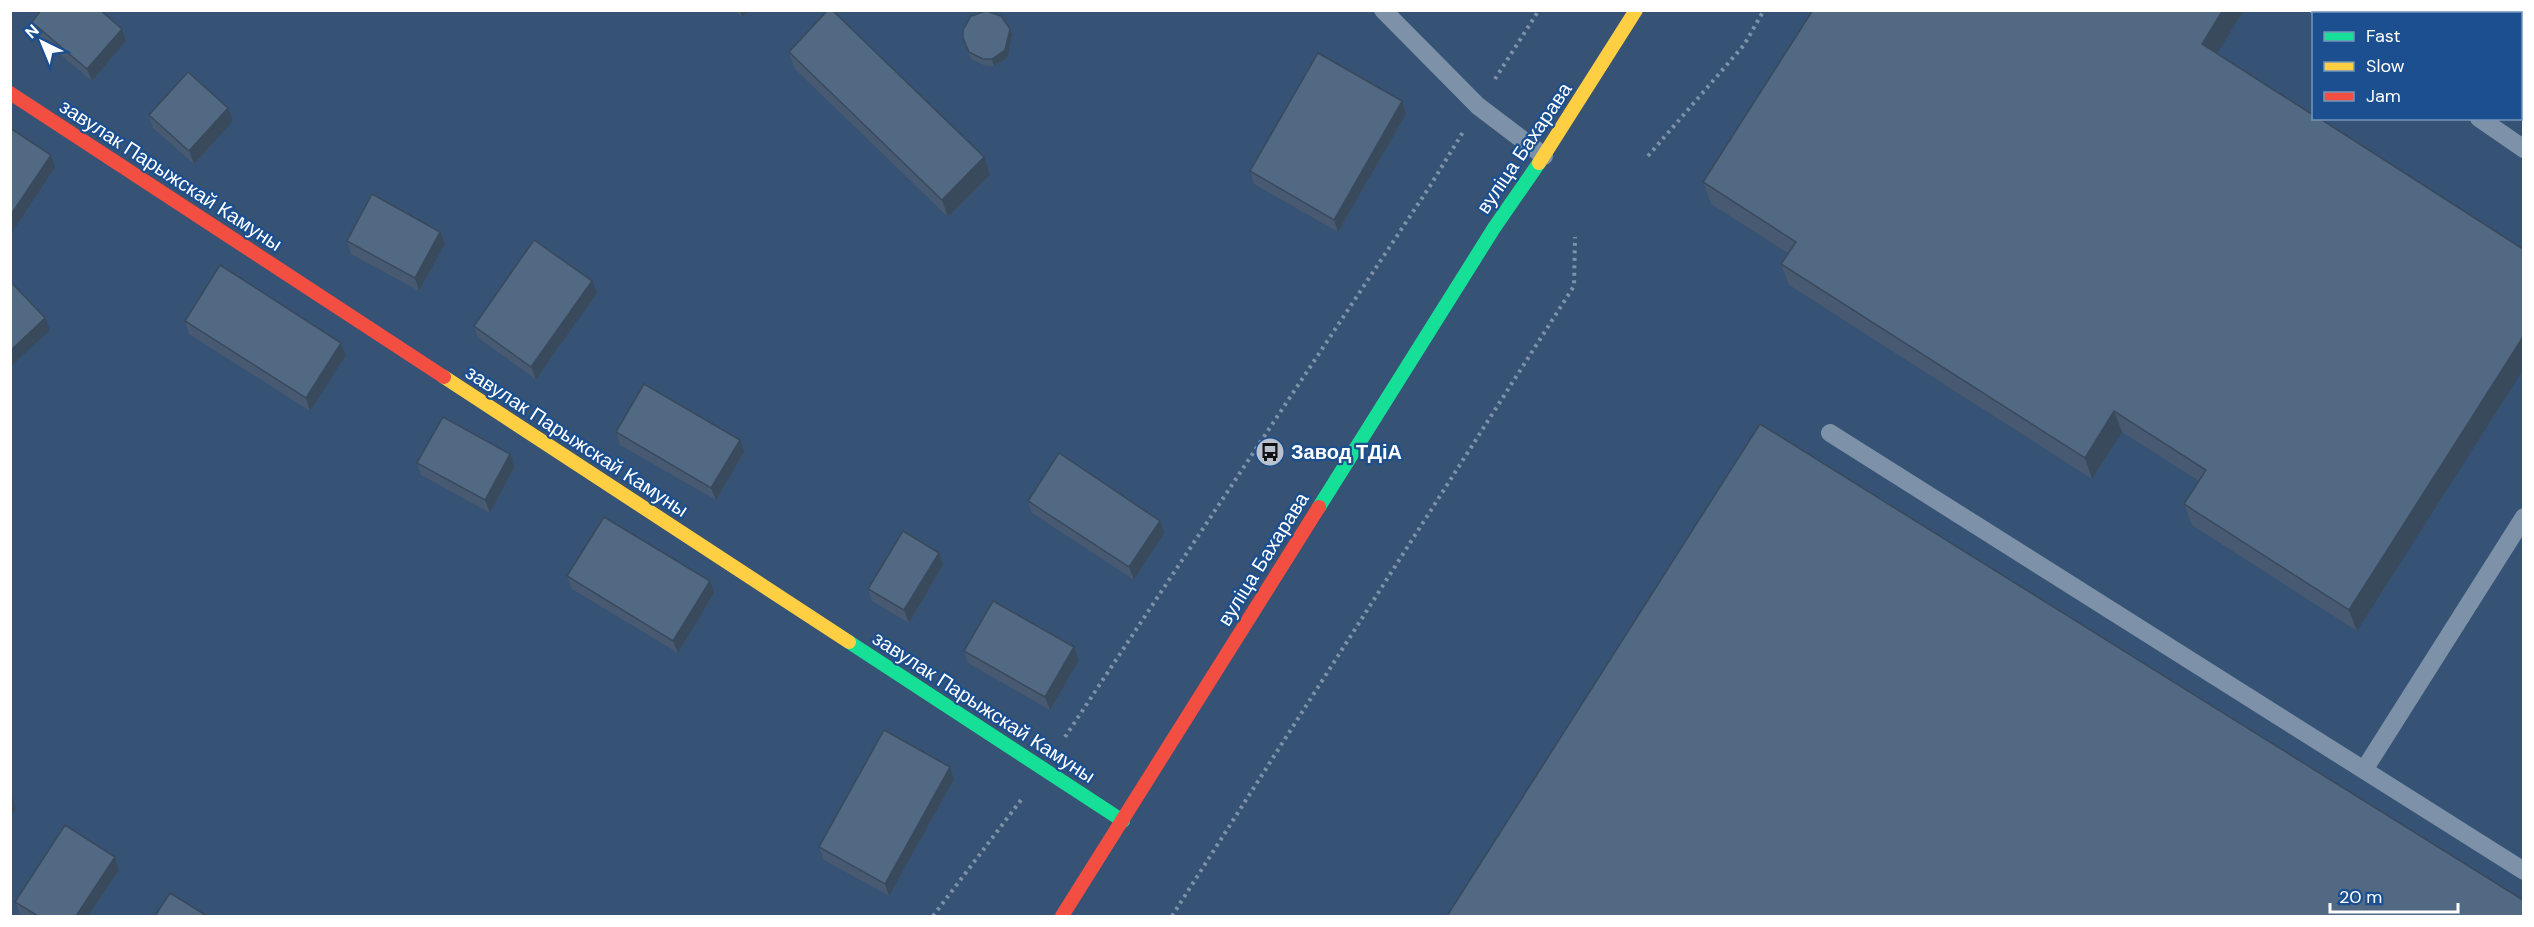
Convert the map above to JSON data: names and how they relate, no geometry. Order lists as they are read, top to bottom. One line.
{"streets":{"street":["вуліца Бахарава","завулак Парыжскай Камуны"]},"crossings":[["вуліца Бахарава","завулак Парыжскай Камуны"]],"places":{"bus stop":["Завод ТДіА"]},"legend":["Fast","Slow","Jam"],"scale_bar":"20 m","north":"top left"}
